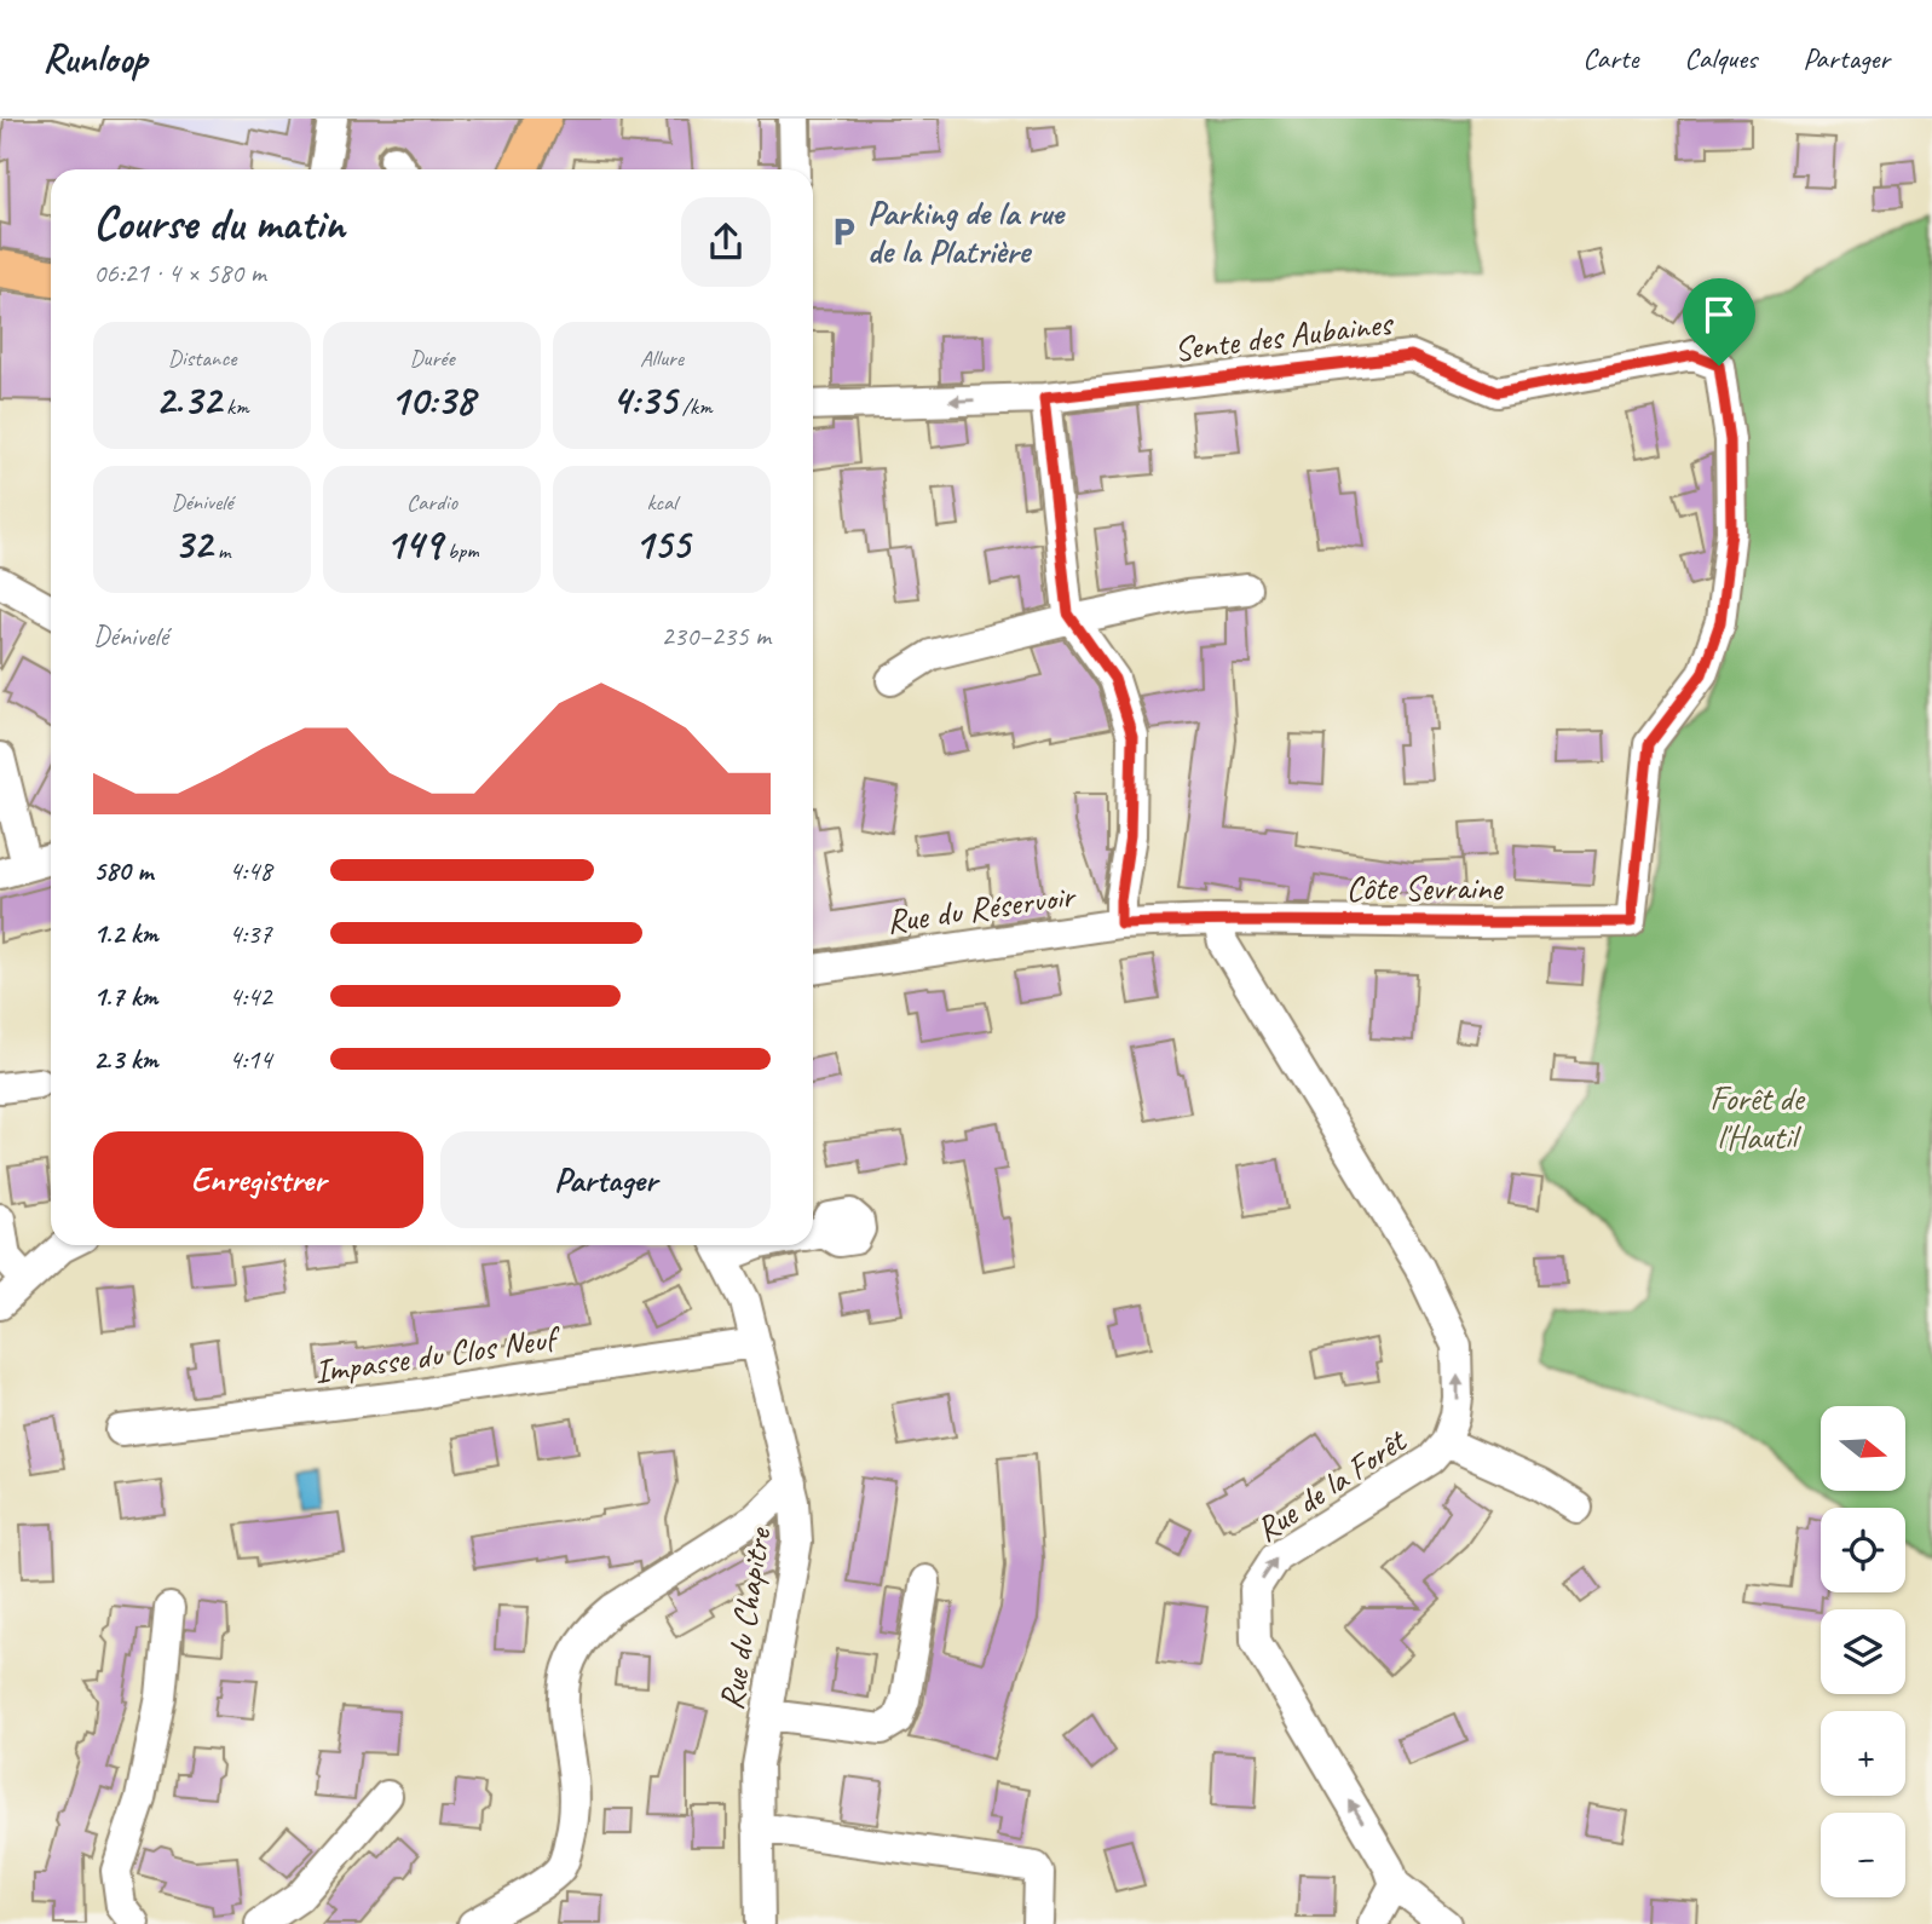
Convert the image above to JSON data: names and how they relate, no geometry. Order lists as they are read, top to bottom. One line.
{"streets":{"street":["Sente des Aubaines","Côte Sevraine","Rue du Réservoir","Impasse du Clos Neuf","Rue de la Forêt","Rue du Chapitre"]},"crossings":[["Sente des Aubaines","Côte Sevraine"],["Côte Sevraine","Rue du Réservoir"],["Côte Sevraine","Rue de la Forêt"],["Rue du Réservoir","Rue de la Forêt"],["Impasse du Clos Neuf","Rue du Chapitre"]],"one_way":["Rue de la Forêt"],"parks":["Forêt de l'Hautil"],"places":{"parking":["Parking de la rue de la Platrière"]},"north":"right","page":{"header":"Runloop","nav":["Carte","Calques","Partager"],"heading":["Course du matin","06:21 · 4 × 580 m"],"stats":[["Distance","2.32 km"],["Durée","10:38"],["Allure","4:35 /km"],["Dénivelé","32 m"],["Cardio","149 bpm"],["kcal","155"]],"chart":["Dénivelé","230–235 m"],"list":[{"name":"580 m","note":"4:48"},{"name":"1.2 km","note":"4:37"},{"name":"1.7 km","note":"4:42"},{"name":"2.3 km","note":"4:14"}],"buttons":["Enregistrer","Partager"],"map_buttons":["+","−"]}}
